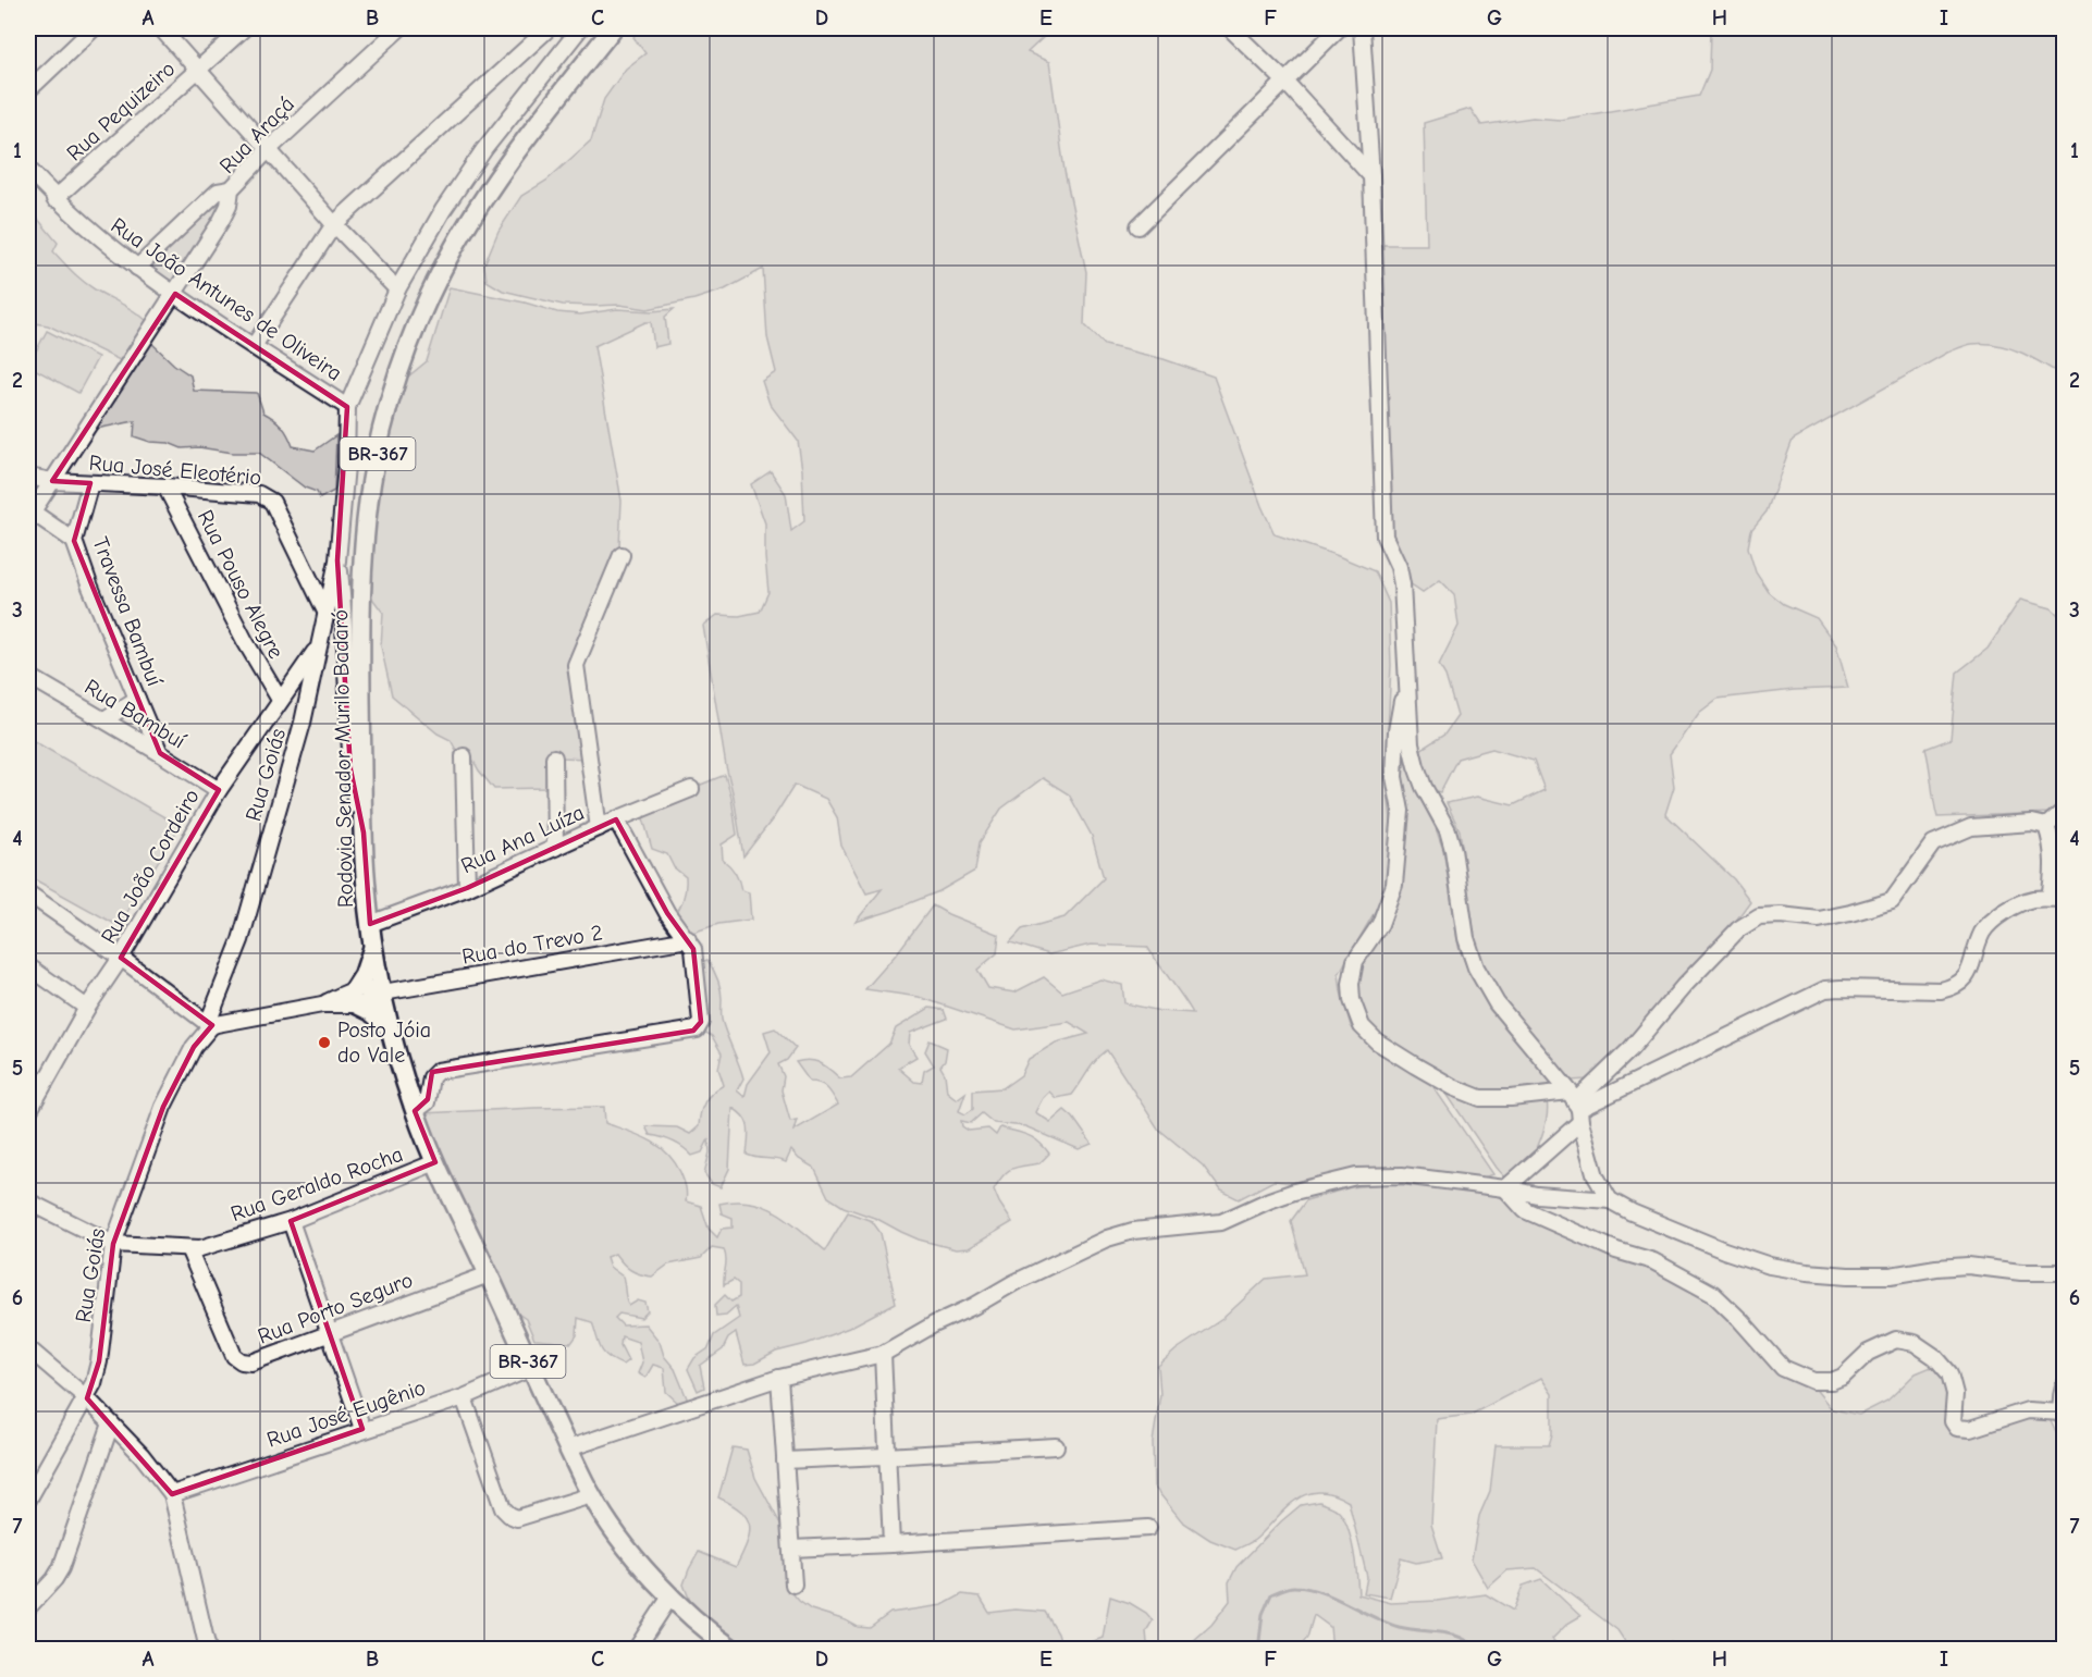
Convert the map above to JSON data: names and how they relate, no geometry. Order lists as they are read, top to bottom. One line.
{"streets":{"main road":["BR-367","Rodovia Senador Murilo Badaró"],"street":["Rua Pequizeiro","Rua Araçá","Rua João Antunes de Oliveira","Rua José Eleotério","Rua Pouso Alegre","Travessa Bambuí","Rua Bambuí","Rua Goiás","Rua Ana Luíza","Rua João Cordeiro","Rua do Trevo 2","Rua Geraldo Rocha","Rua Porto Seguro","Rua José Eugênio"]},"crossings":[["Rua Pequizeiro","Rua João Antunes de Oliveira"],["Rua Araçá","Rua João Antunes de Oliveira"],["Rua Araçá","Rua José Eleotério"],["Rua José Eleotério","Rua Pouso Alegre"],["Rua José Eleotério","Travessa Bambuí"],["Rua José Eleotério","Rua Goiás"],["Rua Pouso Alegre","Rua João Cordeiro"],["Travessa Bambuí","Rua Bambuí"],["Rua Bambuí","Rua João Cordeiro"],["Rodovia Senador Murilo Badaró","Rua Ana Luíza"],["Rodovia Senador Murilo Badaró","Rua do Trevo 2"],["Rodovia Senador Murilo Badaró","Rua Geraldo Rocha"],["Rodovia Senador Murilo Badaró","Rua Porto Seguro"],["Rodovia Senador Murilo Badaró","Rua José Eugênio"],["Rua Goiás","Rua João Cordeiro"],["Rua Goiás","Rua Geraldo Rocha"],["Rua Geraldo Rocha","Rua Porto Seguro"]],"places":["Posto Jóia do Vale"],"grid":{"columns":["A","B","C","D","E","F","G","H","I"],"rows":["1","2","3","4","5","6","7"]}}
